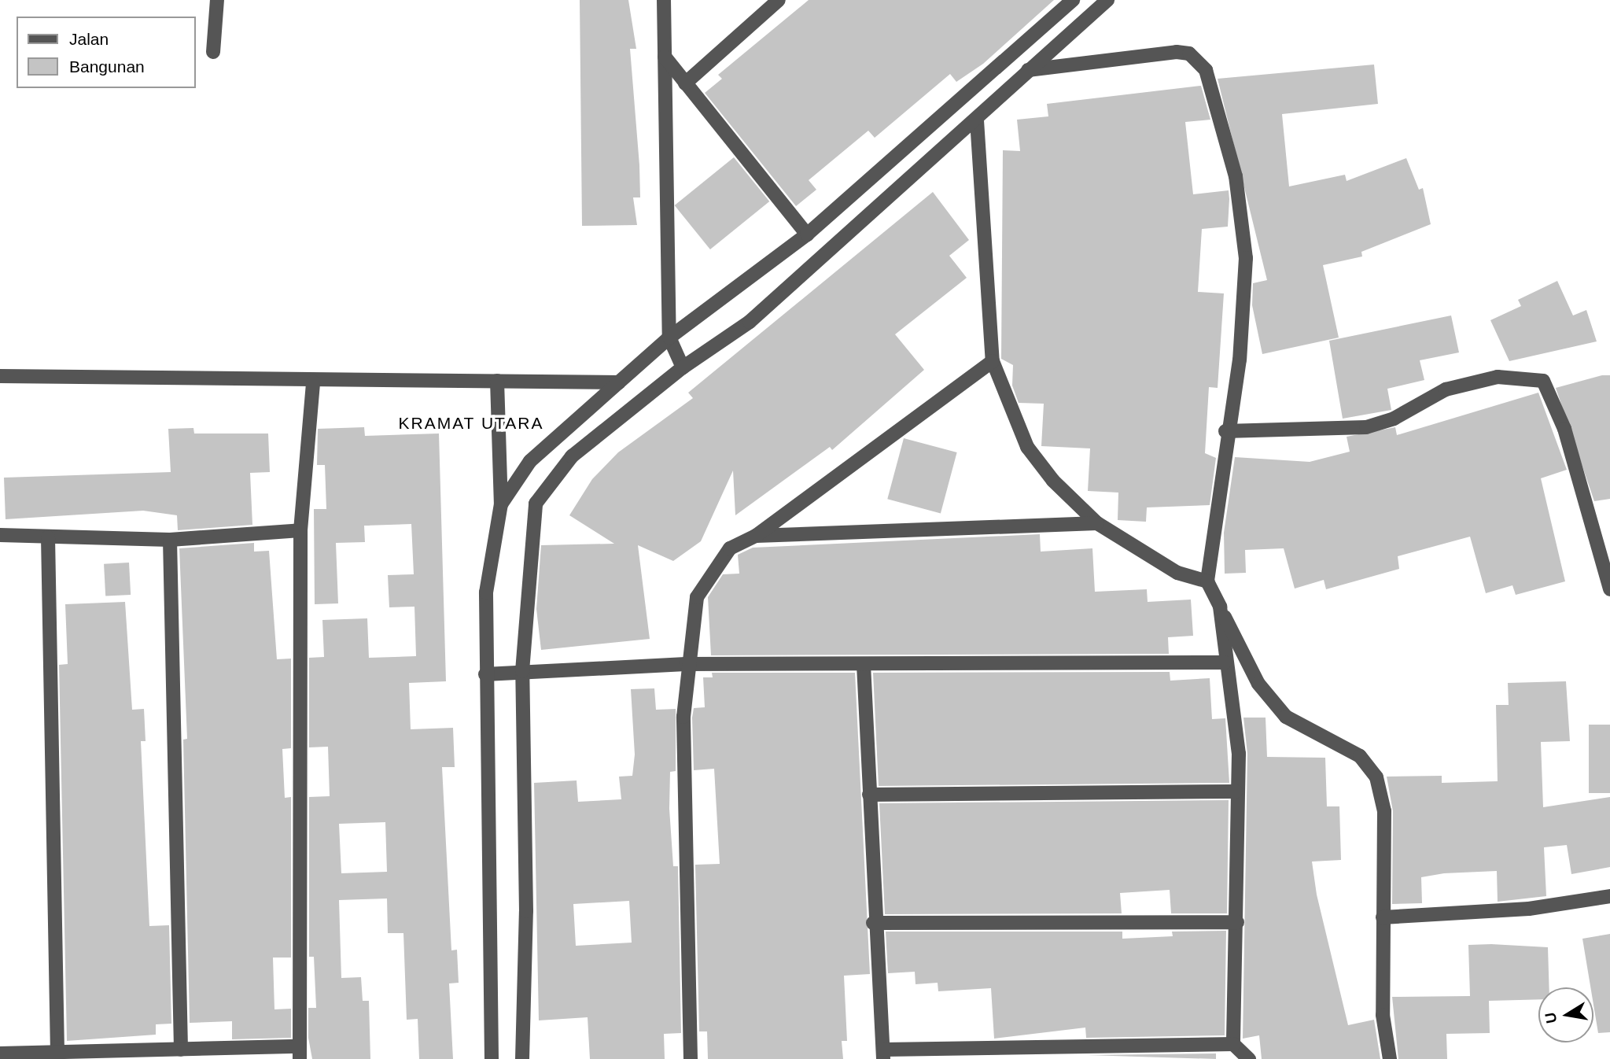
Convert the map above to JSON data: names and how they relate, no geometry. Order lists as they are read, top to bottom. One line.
{"districts":["KRAMAT UTARA"],"legend":["Jalan","Bangunan"],"north":"left"}
